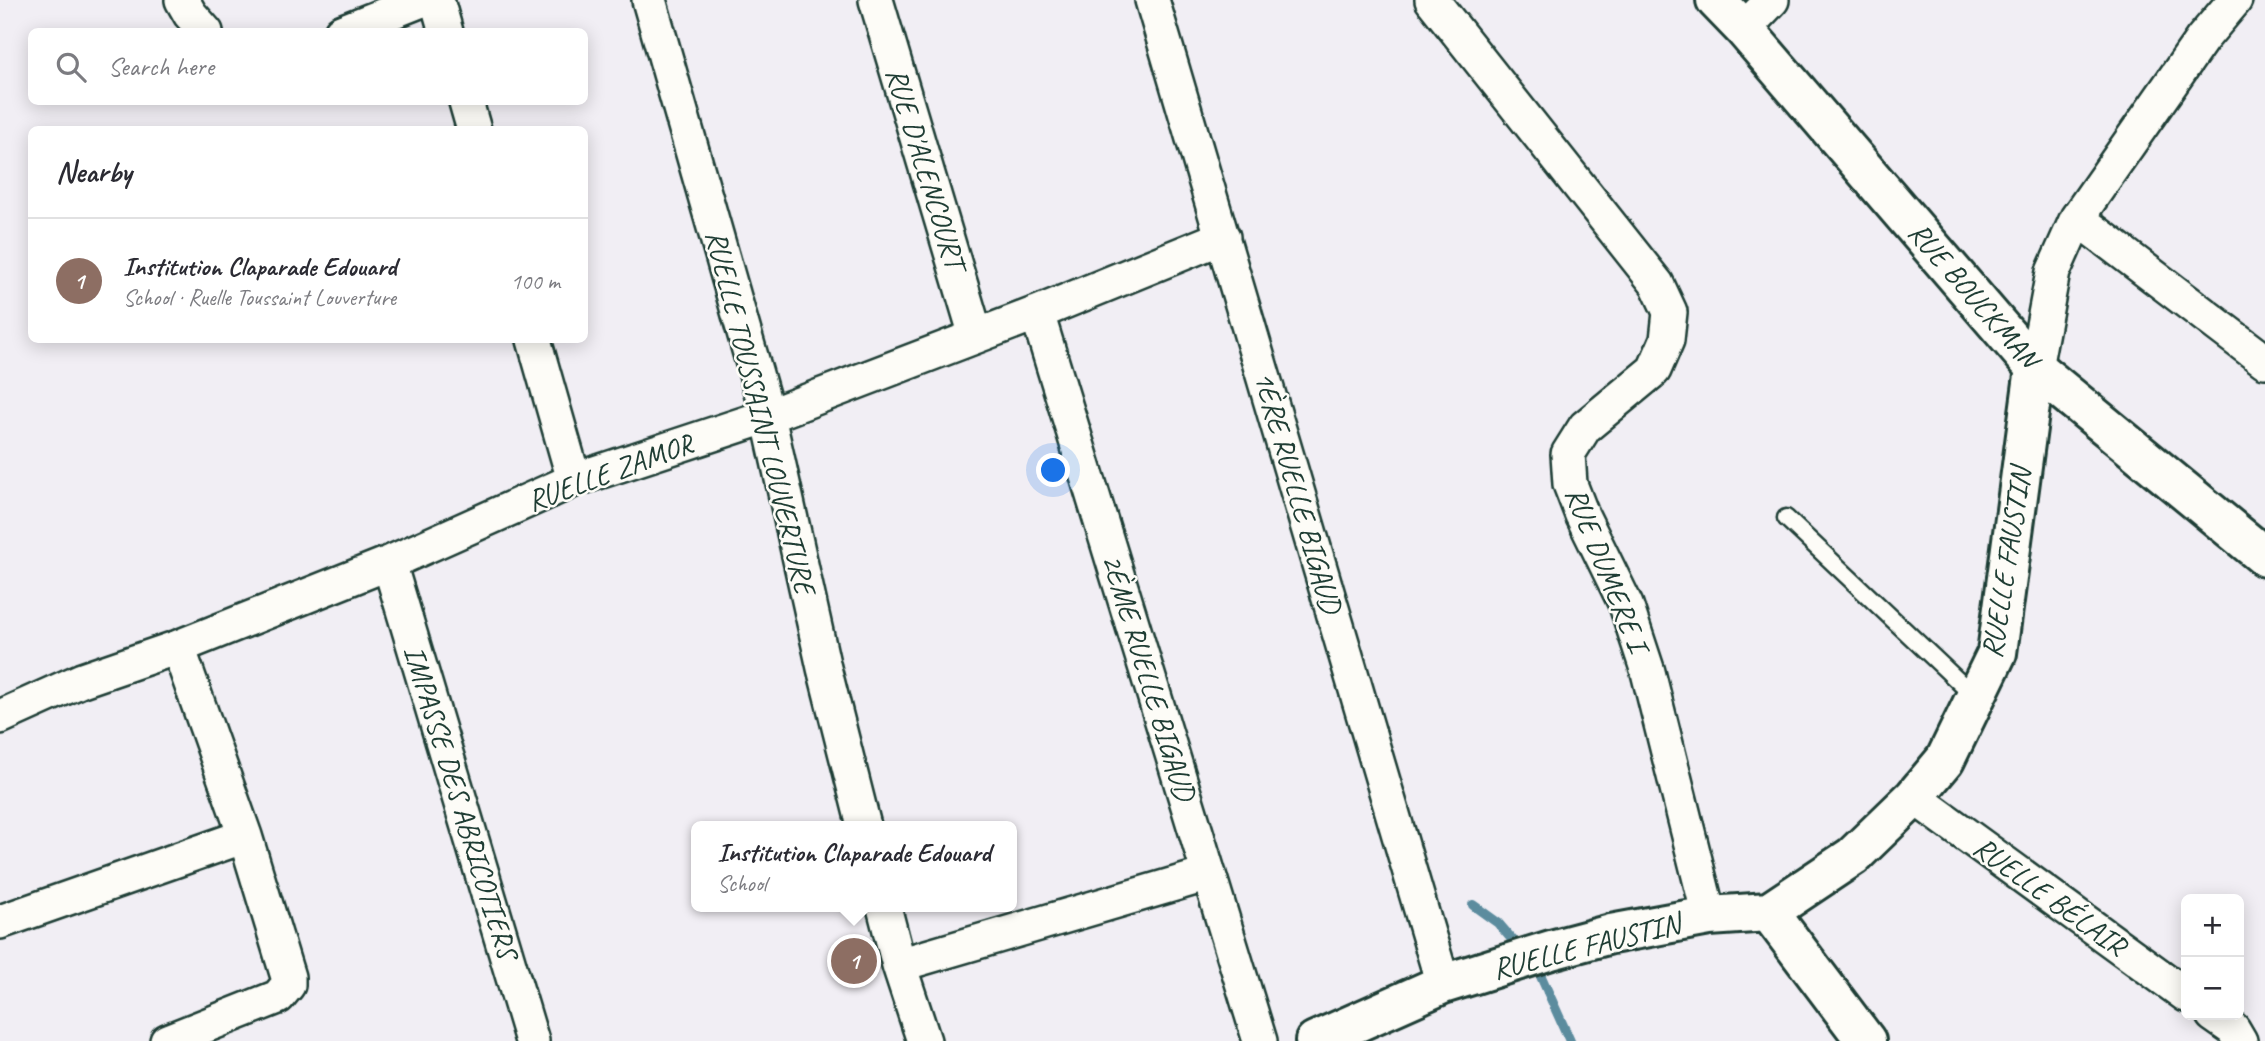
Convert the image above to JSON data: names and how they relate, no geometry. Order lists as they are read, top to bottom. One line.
{"streets":{"street":["RUE D'ALENCOURT","RUE BOUCKMAN","RUELLE TOUSSAINT LOUVERTURE","RUELLE ZAMOR","1ÈRE RUELLE BIGAUD","RUELLE FAUSTIN","RUE DUMERE I","2ÈME RUELLE BIGAUD","IMPASSE DES ABRICOTIERS","RUELLE BÉLAIR"]},"crossings":[["RUE D'ALENCOURT","RUELLE ZAMOR"],["RUE BOUCKMAN","RUELLE FAUSTIN"],["RUELLE TOUSSAINT LOUVERTURE","RUELLE ZAMOR"],["RUELLE ZAMOR","1ÈRE RUELLE BIGAUD"],["RUELLE ZAMOR","2ÈME RUELLE BIGAUD"],["RUELLE ZAMOR","IMPASSE DES ABRICOTIERS"],["1ÈRE RUELLE BIGAUD","RUELLE FAUSTIN"],["RUELLE FAUSTIN","RUE DUMERE I"],["RUELLE FAUSTIN","RUELLE BÉLAIR"]],"page":{"search":"Search here","heading":"Nearby","list":[{"mark":"1","name":"Institution Claparade Edouard","note":"School · Ruelle Toussaint Louverture","value":"100 m"}],"popup":["Institution Claparade Edouard","School"],"map_buttons":["+","−"],"pins":"1"}}
